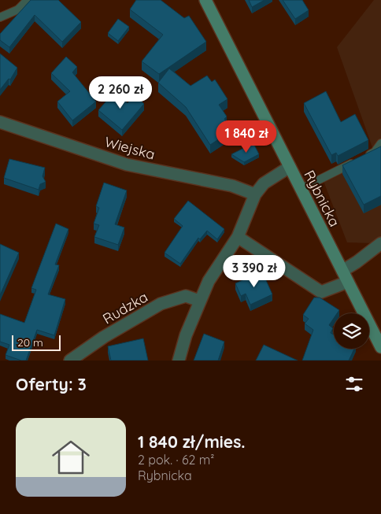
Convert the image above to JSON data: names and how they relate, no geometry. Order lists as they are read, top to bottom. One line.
{"streets":{"street":["Wiejska","Rybnicka","Rudzka"]},"scale_bar":"20 m","page":{"price":["2 260 zł","1 840 zł","3 390 zł"],"scale":"20 m","heading":"Oferty: 3","list":[{"name":"1 840 zł/mies.","note":"2 pok. · 62 m² · Rybnicka"}]}}
